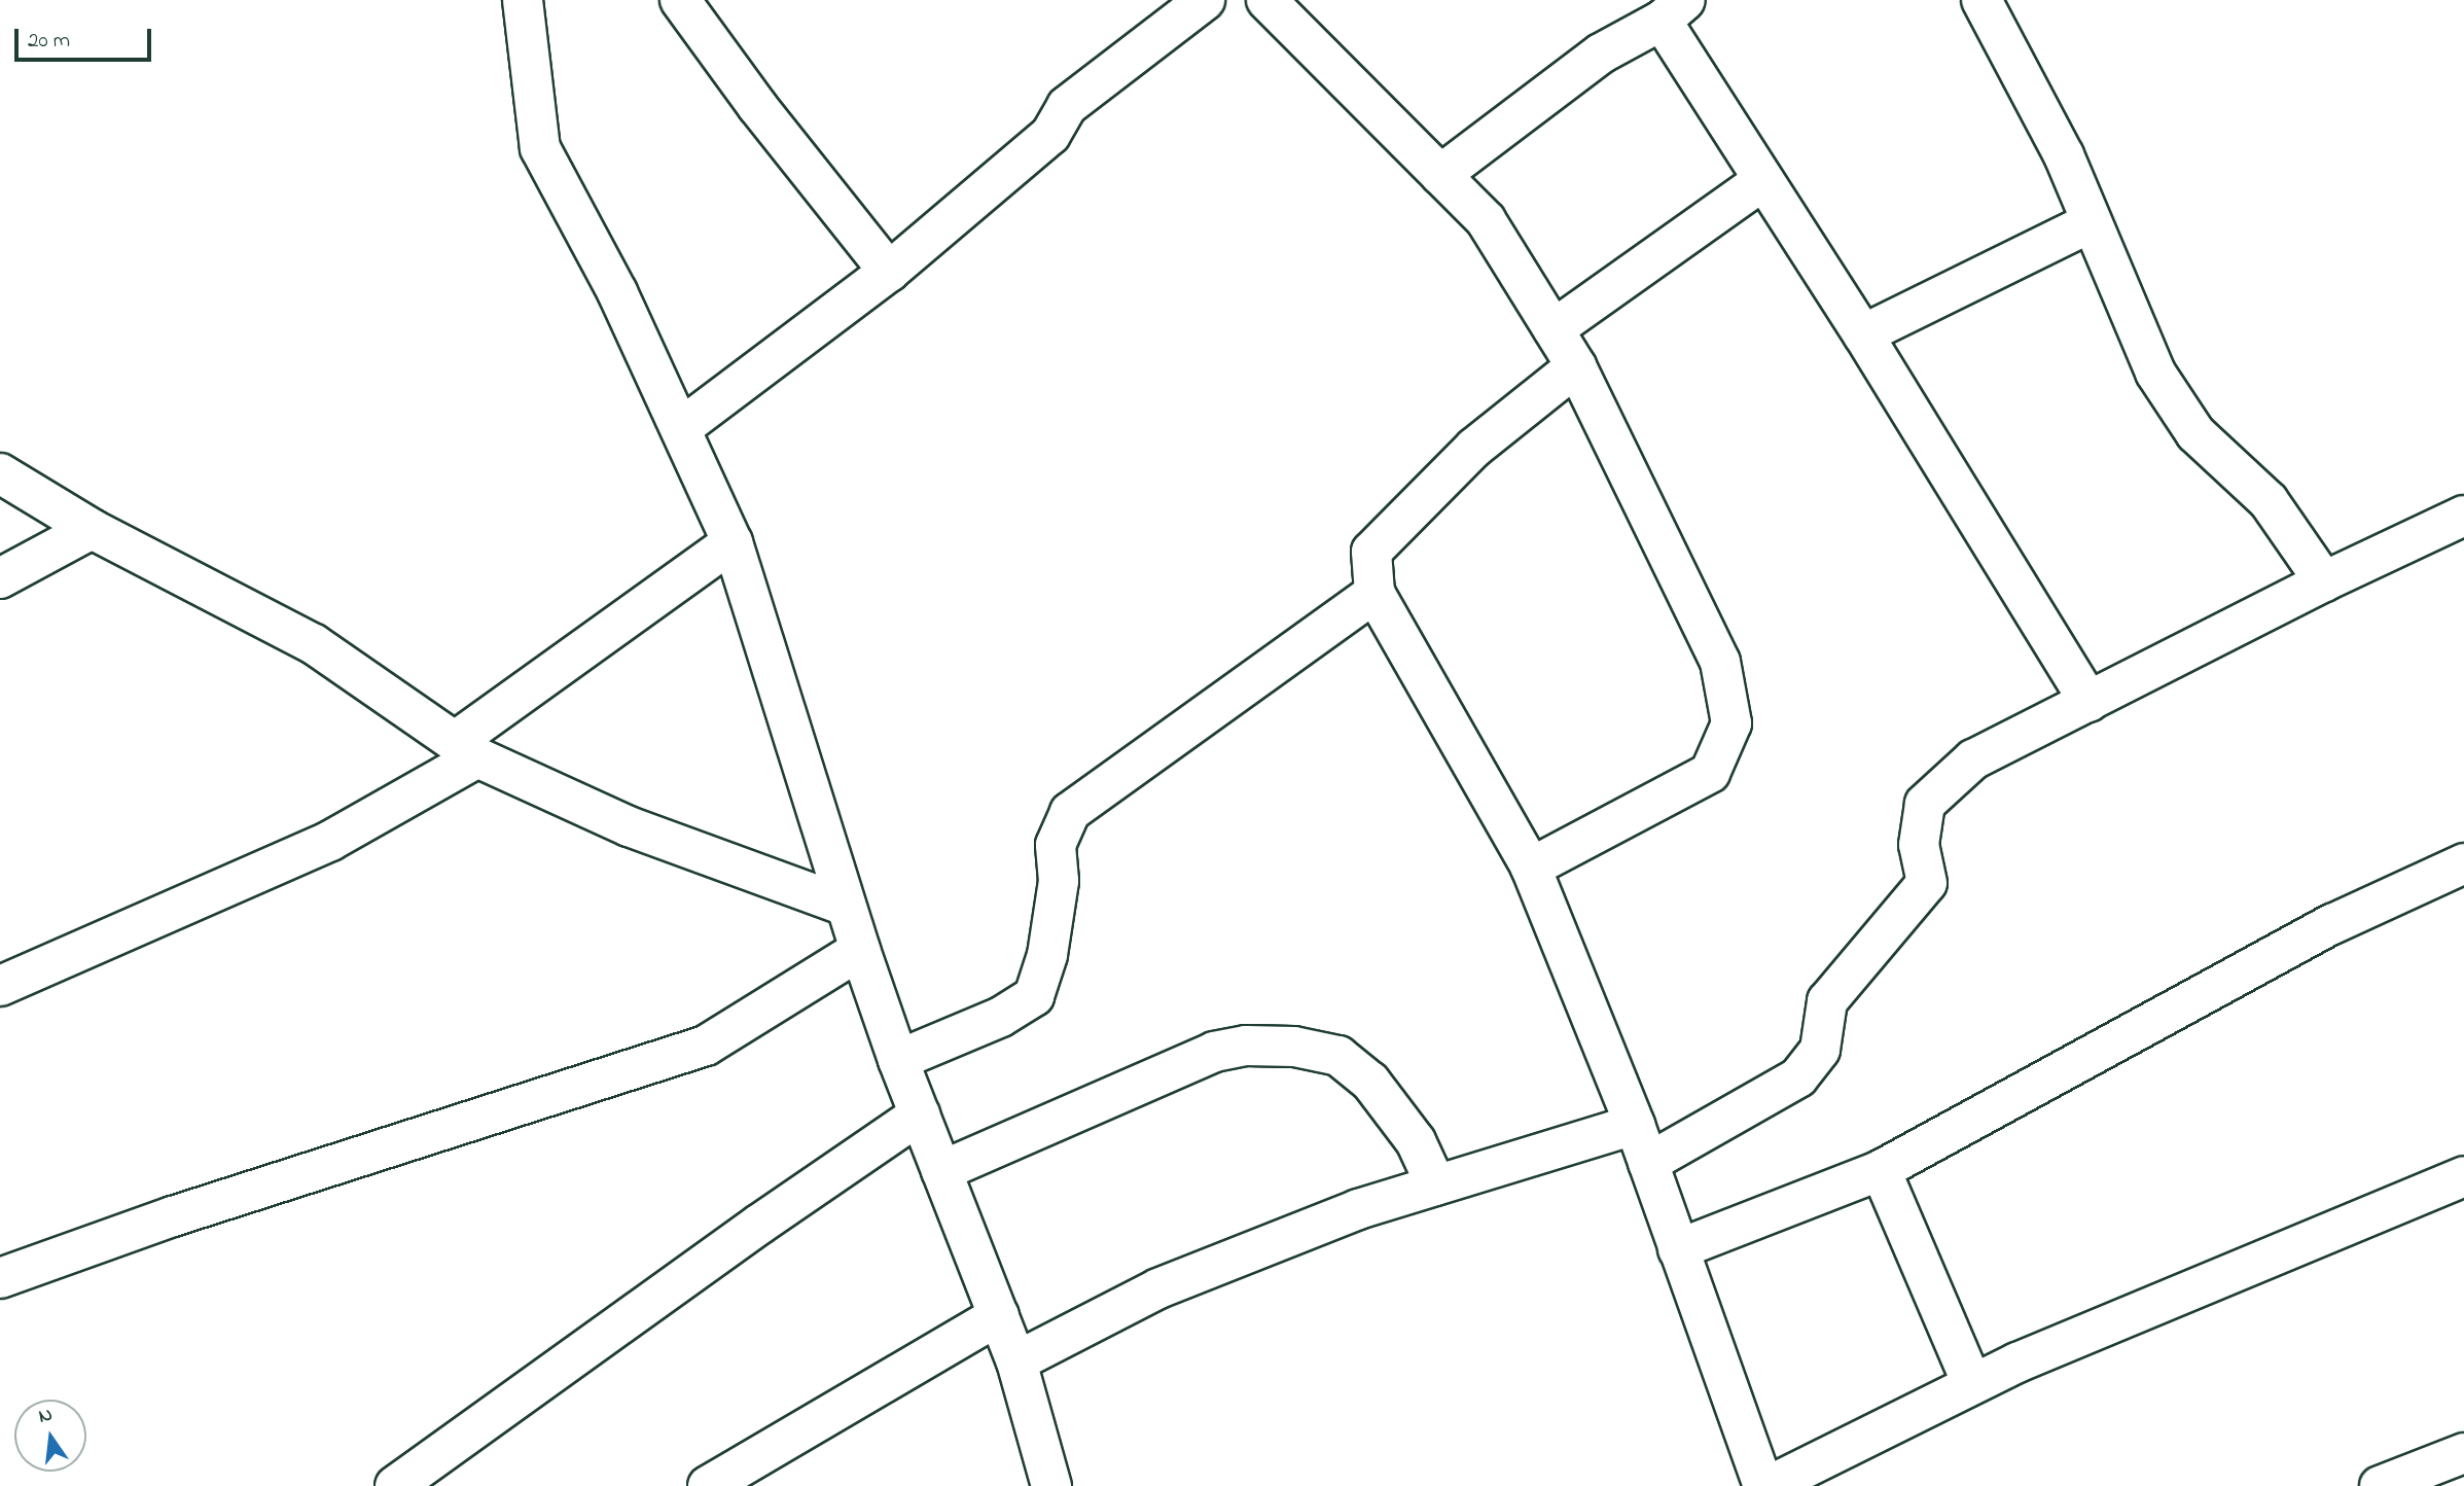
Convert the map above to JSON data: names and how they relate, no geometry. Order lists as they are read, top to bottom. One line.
{"scale_bar":"20 m","north":"top"}
